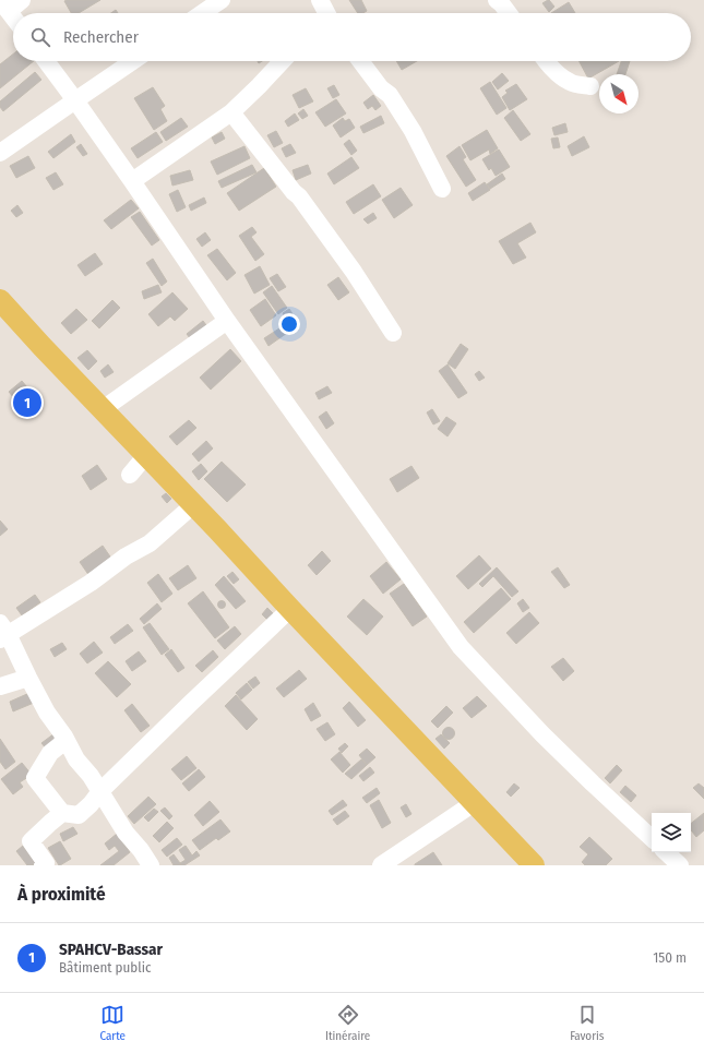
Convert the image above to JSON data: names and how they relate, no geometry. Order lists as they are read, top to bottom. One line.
{"north":"bottom right","page":{"search":"Rechercher","pins":"1","heading":"À proximité","list":[{"mark":"1","name":"SPAHCV-Bassar","note":"Bâtiment public","value":"150 m"}],"nav":["Carte","Itinéraire","Favoris"]}}
